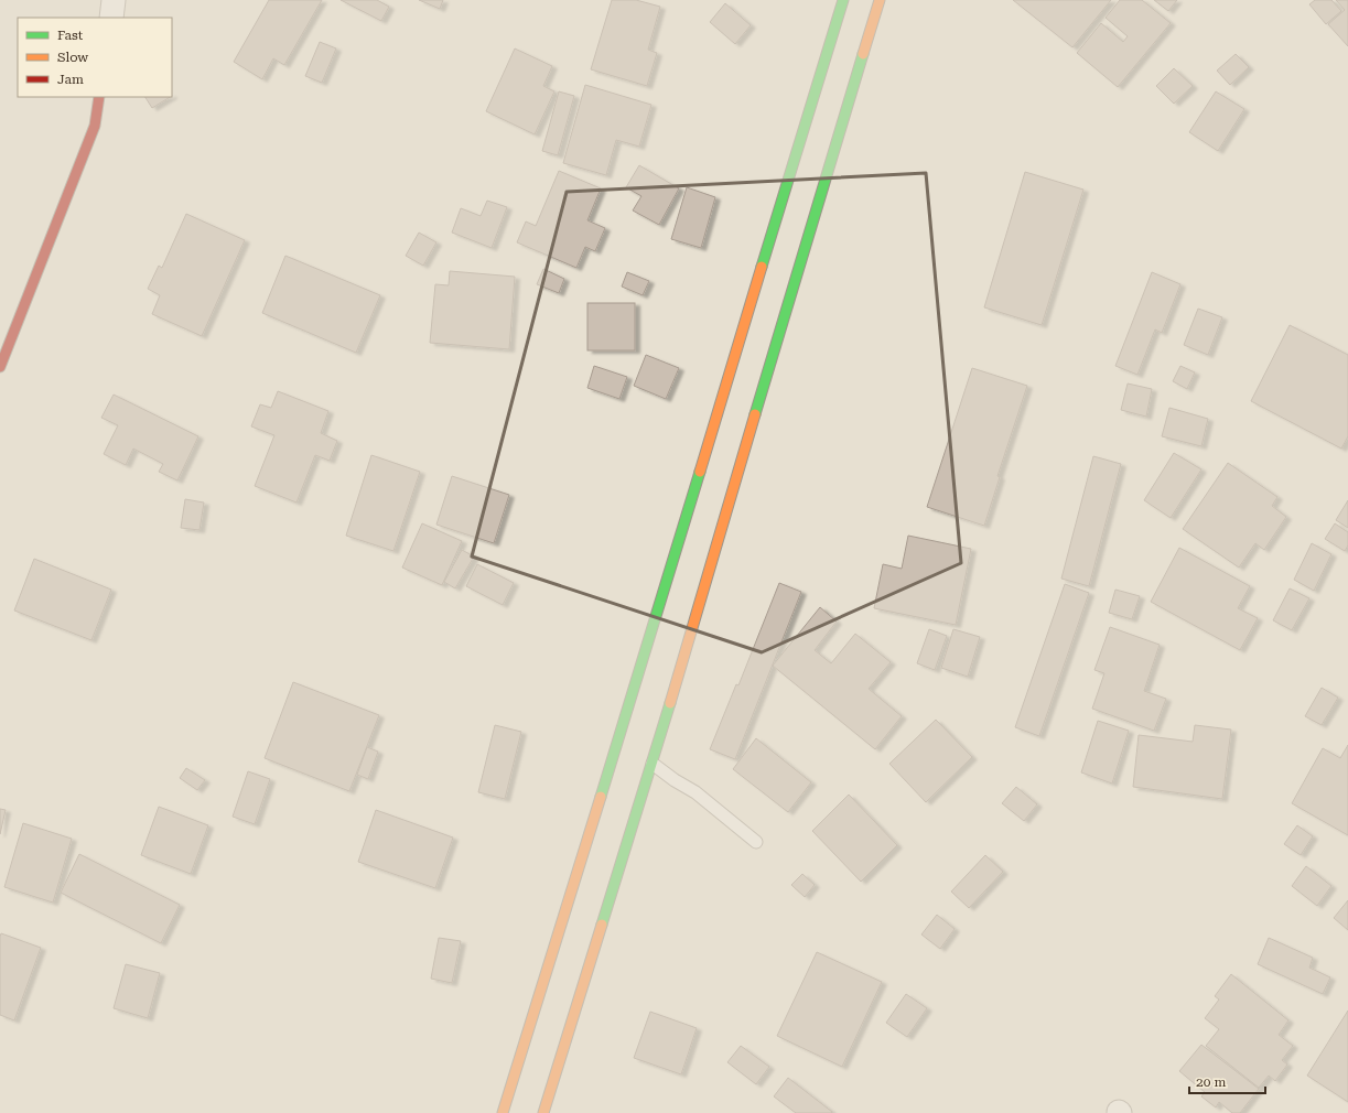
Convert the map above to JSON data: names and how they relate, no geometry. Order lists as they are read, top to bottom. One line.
{"legend":["Fast","Slow","Jam"],"scale_bar":"20 m"}
